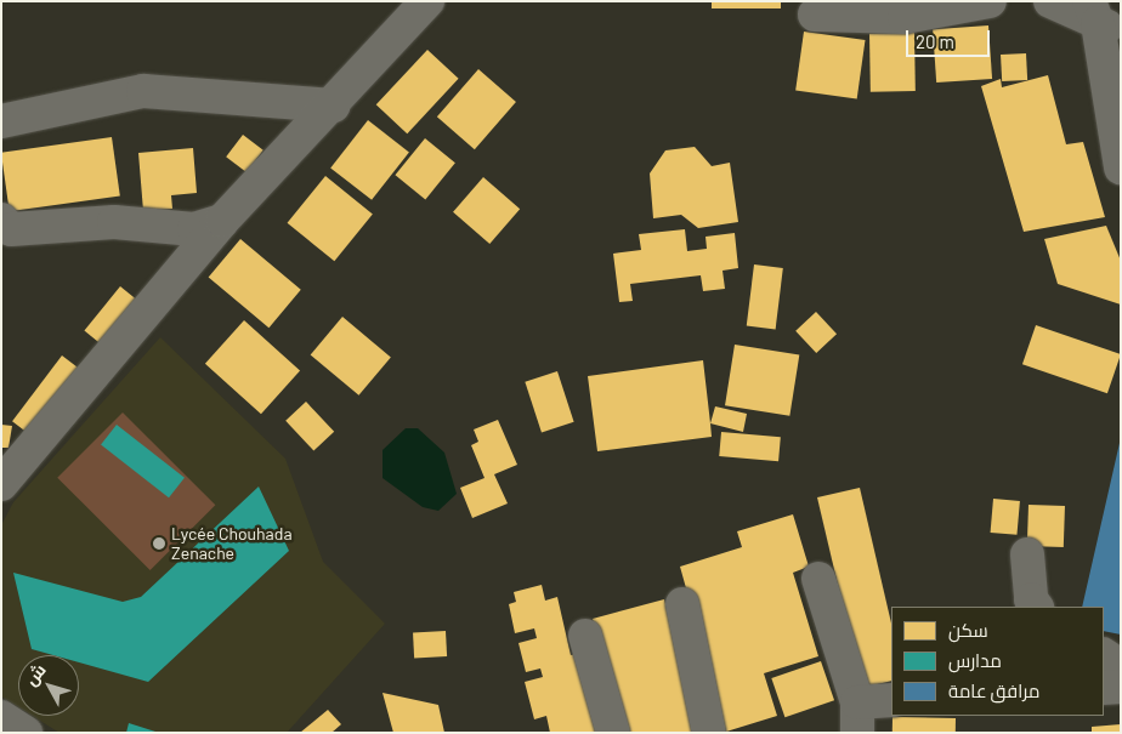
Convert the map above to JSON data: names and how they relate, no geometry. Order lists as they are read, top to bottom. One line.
{"places":["Lycée Chouhada Zenache"],"legend":["سكن","مدارس","مرافق عامة"],"scale_bar":"20 m","north":"top left"}
